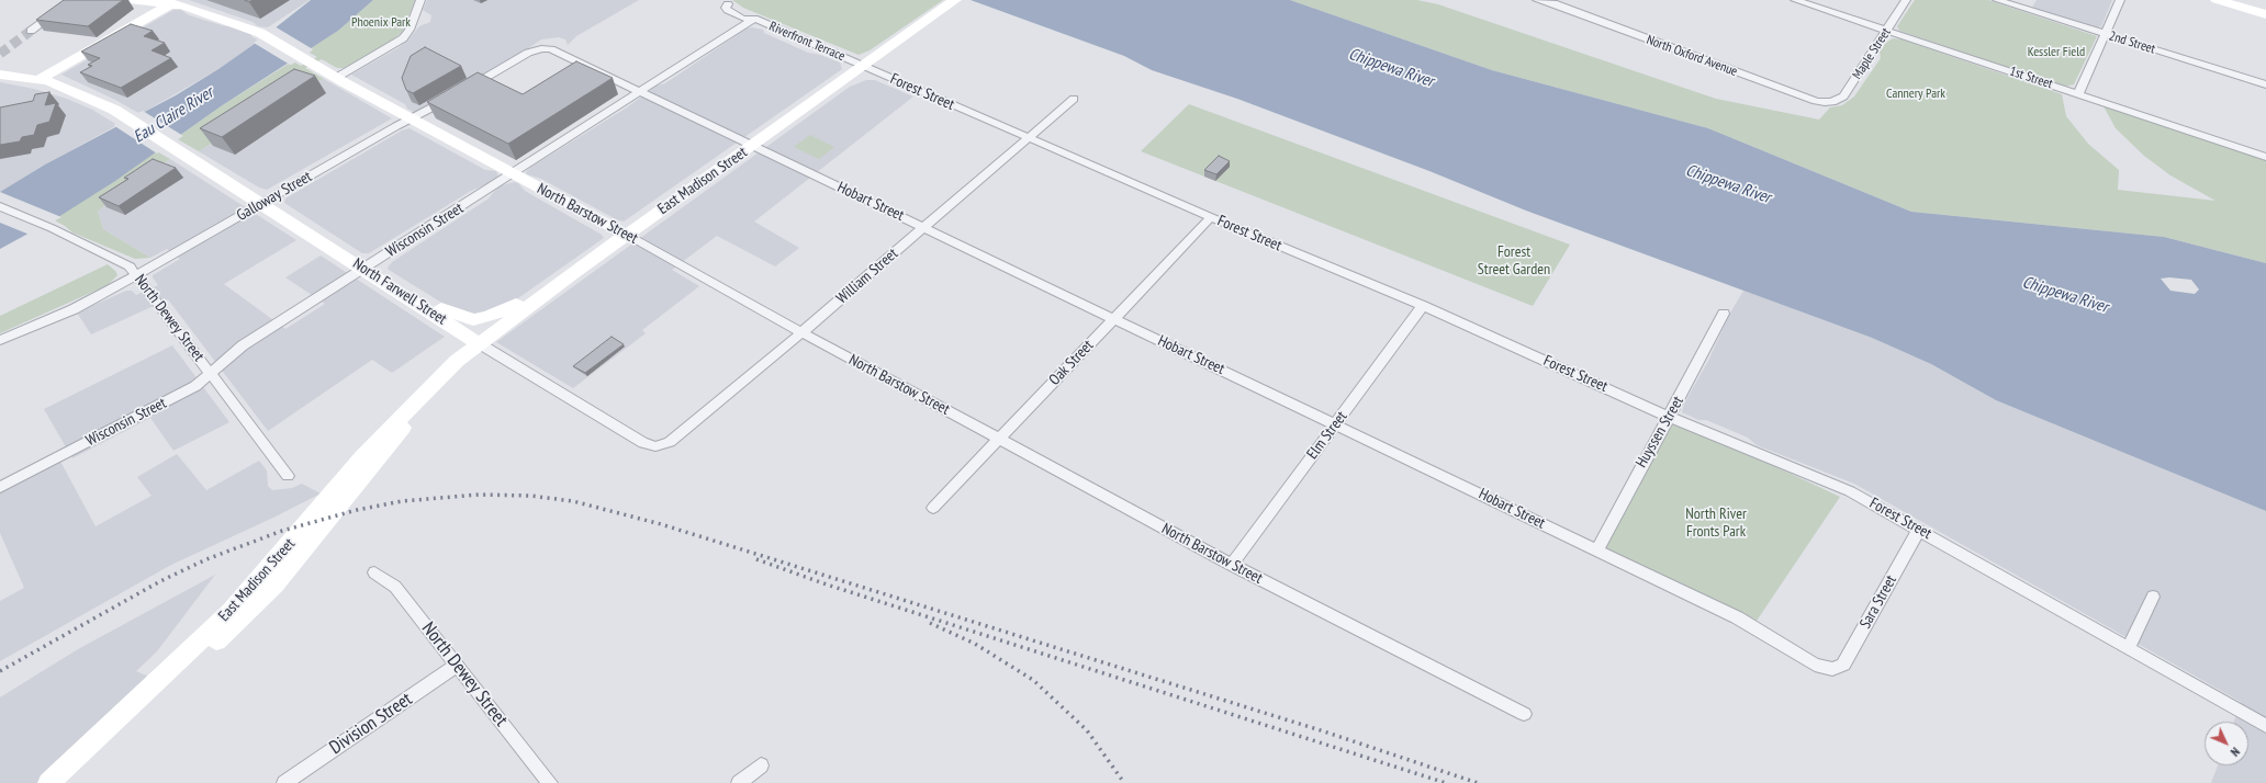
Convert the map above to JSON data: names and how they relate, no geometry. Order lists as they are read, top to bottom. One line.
{"streets":{"main road":["East Madison Street","North Barstow Street","North Farwell Street"],"street":["Riverfront Terrace","2nd Street","Maple Street","North Oxford Avenue","1st Street","Forest Street","Galloway Street","Hobart Street","Wisconsin Street","William Street","North Dewey Street","Oak Street","Huyssen Street","Elm Street","Sara Street","Division Street"]},"crossings":[["Riverfront Terrace","Forest Street"],["Riverfront Terrace","East Madison Street"],["Riverfront Terrace","Wisconsin Street"],["Maple Street","North Oxford Avenue"],["Maple Street","1st Street"],["Forest Street","East Madison Street"],["Forest Street","William Street"],["Forest Street","Oak Street"],["Forest Street","Huyssen Street"],["Forest Street","Elm Street"],["Forest Street","Sara Street"],["East Madison Street","Hobart Street"],["East Madison Street","North Barstow Street"],["East Madison Street","North Farwell Street"],["Galloway Street","North Barstow Street"],["Galloway Street","North Farwell Street"],["Galloway Street","North Dewey Street"],["Hobart Street","Wisconsin Street"],["Hobart Street","William Street"],["Hobart Street","Oak Street"],["Hobart Street","Huyssen Street"],["Hobart Street","Elm Street"],["Hobart Street","Sara Street"],["North Barstow Street","Wisconsin Street"],["North Barstow Street","William Street"],["North Barstow Street","Oak Street"],["North Barstow Street","Elm Street"],["Wisconsin Street","North Farwell Street"],["Wisconsin Street","North Dewey Street"],["William Street","North Farwell Street"],["North Dewey Street","Division Street"]],"water":["Chippewa River","Eau Claire River"],"parks":["Phoenix Park","Kessler Field","Cannery Park","Forest Street Garden","North River Fronts Park"],"north":"bottom right"}
